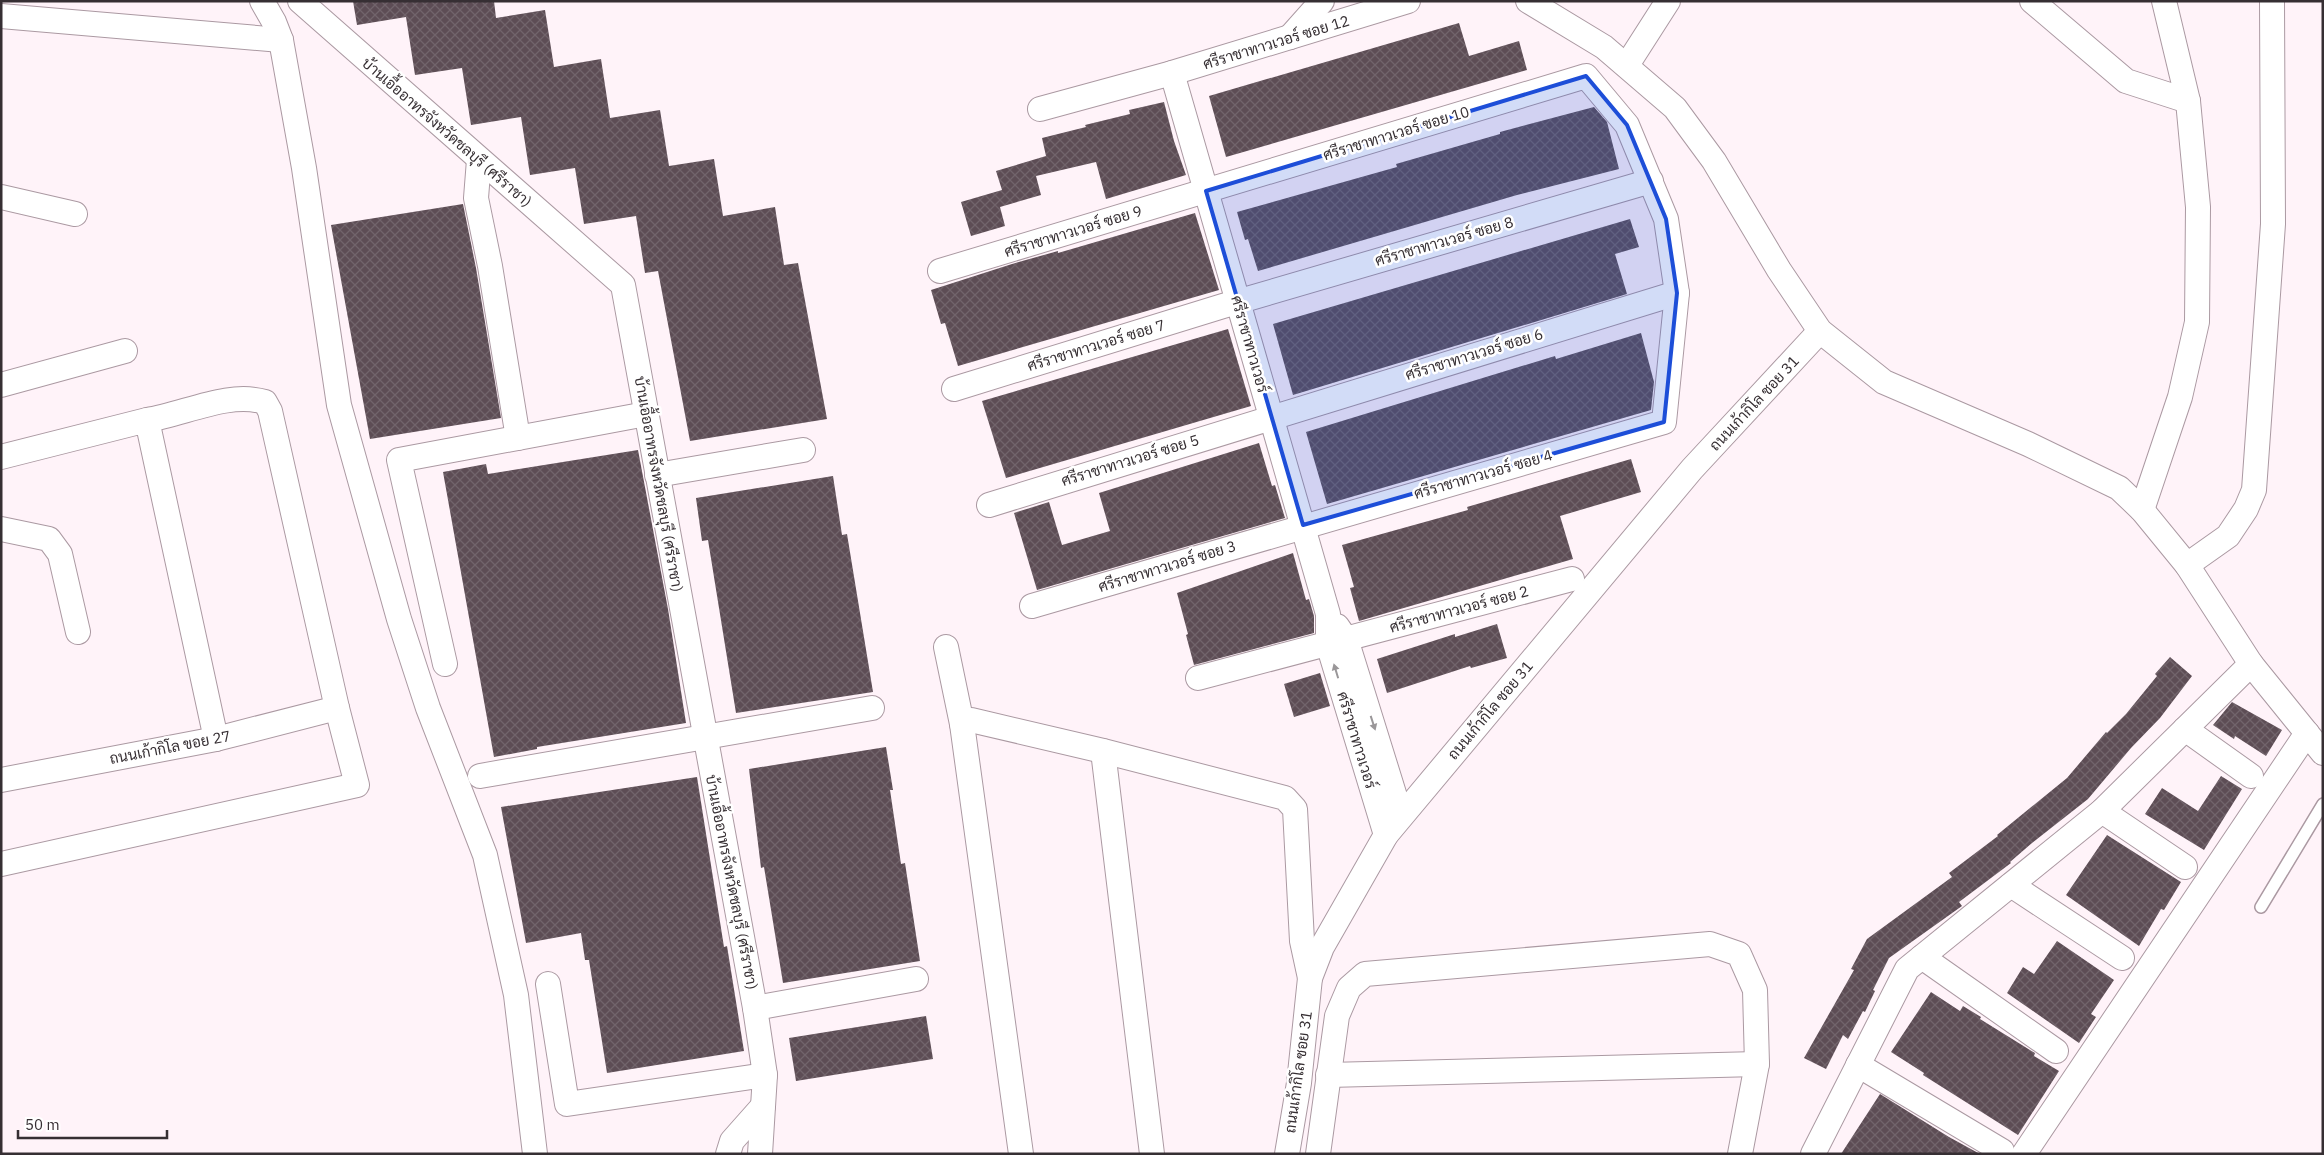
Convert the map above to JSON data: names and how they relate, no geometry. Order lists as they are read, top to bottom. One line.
{"streets":{"street":["ศรีราชาทาวเวอร์ ซอย 12","บ้านเอื้ออาทรจังหวัดชลบุรี (ศรีราชา)","ศรีราชาทาวเวอร์ ซอย 10","ศรีราชาทาวเวอร์ ซอย 9","ศรีราชาทาวเวอร์ ซอย 8","ศรีราชาทาวเวอร์","ศรีราชาทาวเวอร์ ซอย 7","ศรีราชาทาวเวอร์ ซอย 6","ถนนเก้ากิโล ซอย 31","ศรีราชาทาวเวอร์ ซอย 5","ศรีราชาทาวเวอร์ ซอย 4","ศรีราชาทาวเวอร์ ซอย 3","ศรีราชาทาวเวอร์ ซอย 2","ถนนเก้ากิโล ขอย 27"]},"crossings":[["ศรีราชาทาวเวอร์ ซอย 12","ศรีราชาทาวเวอร์"],["ศรีราชาทาวเวอร์ ซอย 10","ศรีราชาทาวเวอร์ ซอย 9"],["ศรีราชาทาวเวอร์ ซอย 10","ศรีราชาทาวเวอร์ ซอย 8"],["ศรีราชาทาวเวอร์ ซอย 10","ศรีราชาทาวเวอร์"],["ศรีราชาทาวเวอร์ ซอย 9","ศรีราชาทาวเวอร์"],["ศรีราชาทาวเวอร์ ซอย 8","ศรีราชาทาวเวอร์"],["ศรีราชาทาวเวอร์ ซอย 8","ศรีราชาทาวเวอร์ ซอย 7"],["ศรีราชาทาวเวอร์","ศรีราชาทาวเวอร์ ซอย 7"],["ศรีราชาทาวเวอร์","ศรีราชาทาวเวอร์ ซอย 6"],["ศรีราชาทาวเวอร์","ถนนเก้ากิโล ซอย 31"],["ศรีราชาทาวเวอร์","ศรีราชาทาวเวอร์ ซอย 5"],["ศรีราชาทาวเวอร์","ศรีราชาทาวเวอร์ ซอย 4"],["ศรีราชาทาวเวอร์","ศรีราชาทาวเวอร์ ซอย 3"],["ศรีราชาทาวเวอร์","ศรีราชาทาวเวอร์ ซอย 2"],["ศรีราชาทาวเวอร์ ซอย 6","ศรีราชาทาวเวอร์ ซอย 5"],["ศรีราชาทาวเวอร์ ซอย 6","ศรีราชาทาวเวอร์ ซอย 4"],["ศรีราชาทาวเวอร์ ซอย 4","ศรีราชาทาวเวอร์ ซอย 3"]],"scale_bar":"50 m"}
